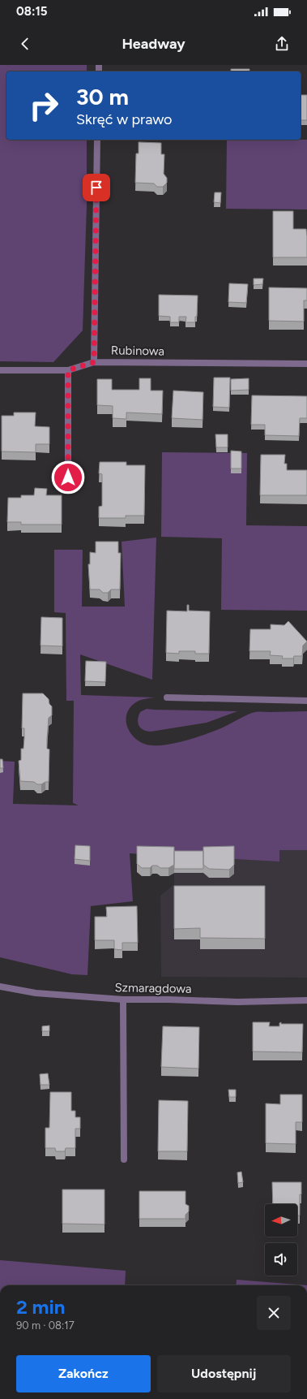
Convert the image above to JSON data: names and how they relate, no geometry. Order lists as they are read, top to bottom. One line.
{"streets":{"street":["Rubinowa","Szmaragdowa"]},"north":"left","page":{"status":"08:15","header":"Headway","turn":["30 m","Skręć w prawo"],"heading":["2 min","90 m · 08:17"],"buttons":["Zakończ","Udostępnij"]}}
